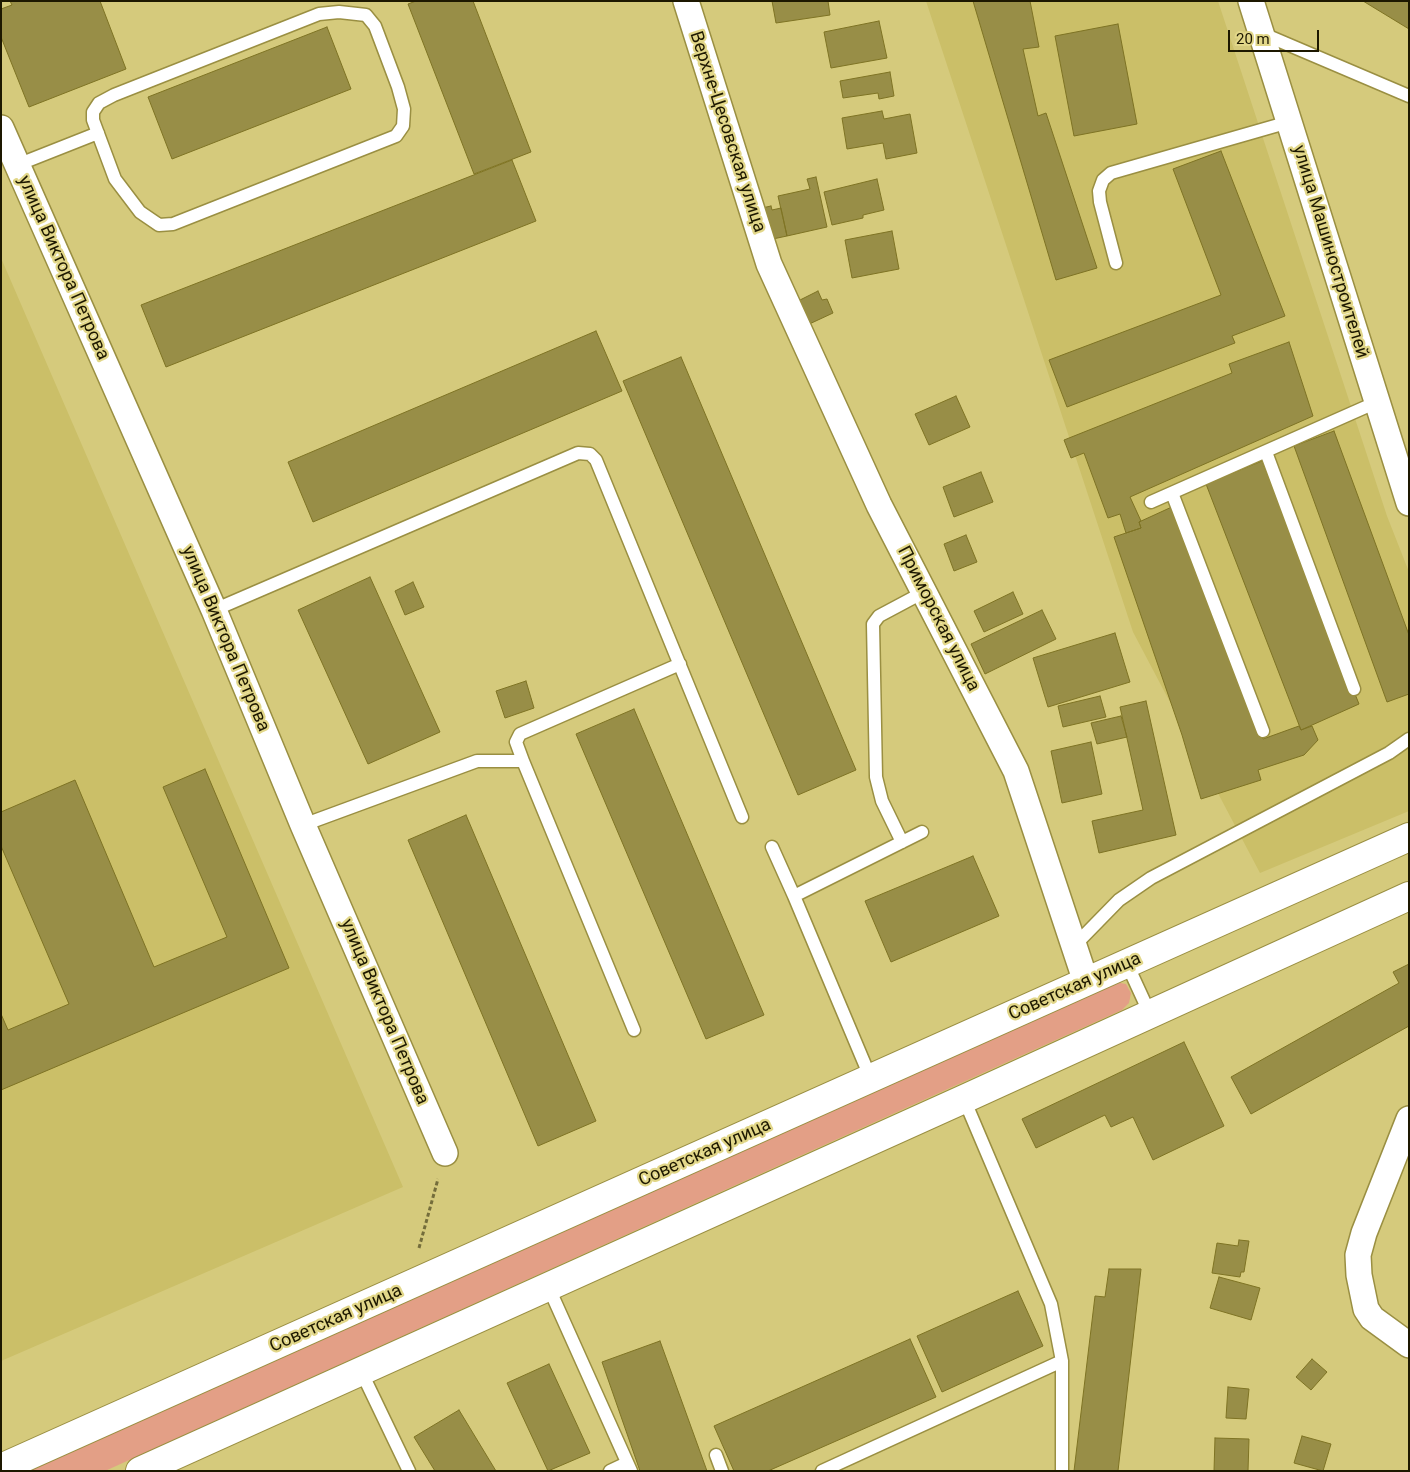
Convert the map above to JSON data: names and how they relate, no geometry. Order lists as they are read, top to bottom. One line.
{"streets":{"main road":["Советская улица"],"street":["Верхне-Цесовская улица","улица Машиностроителей","улица Виктора Петрова","Приморская улица"]},"crossings":[["Верхне-Цесовская улица","Приморская улица"],["Приморская улица","Советская улица"]],"scale_bar":"20 m"}
